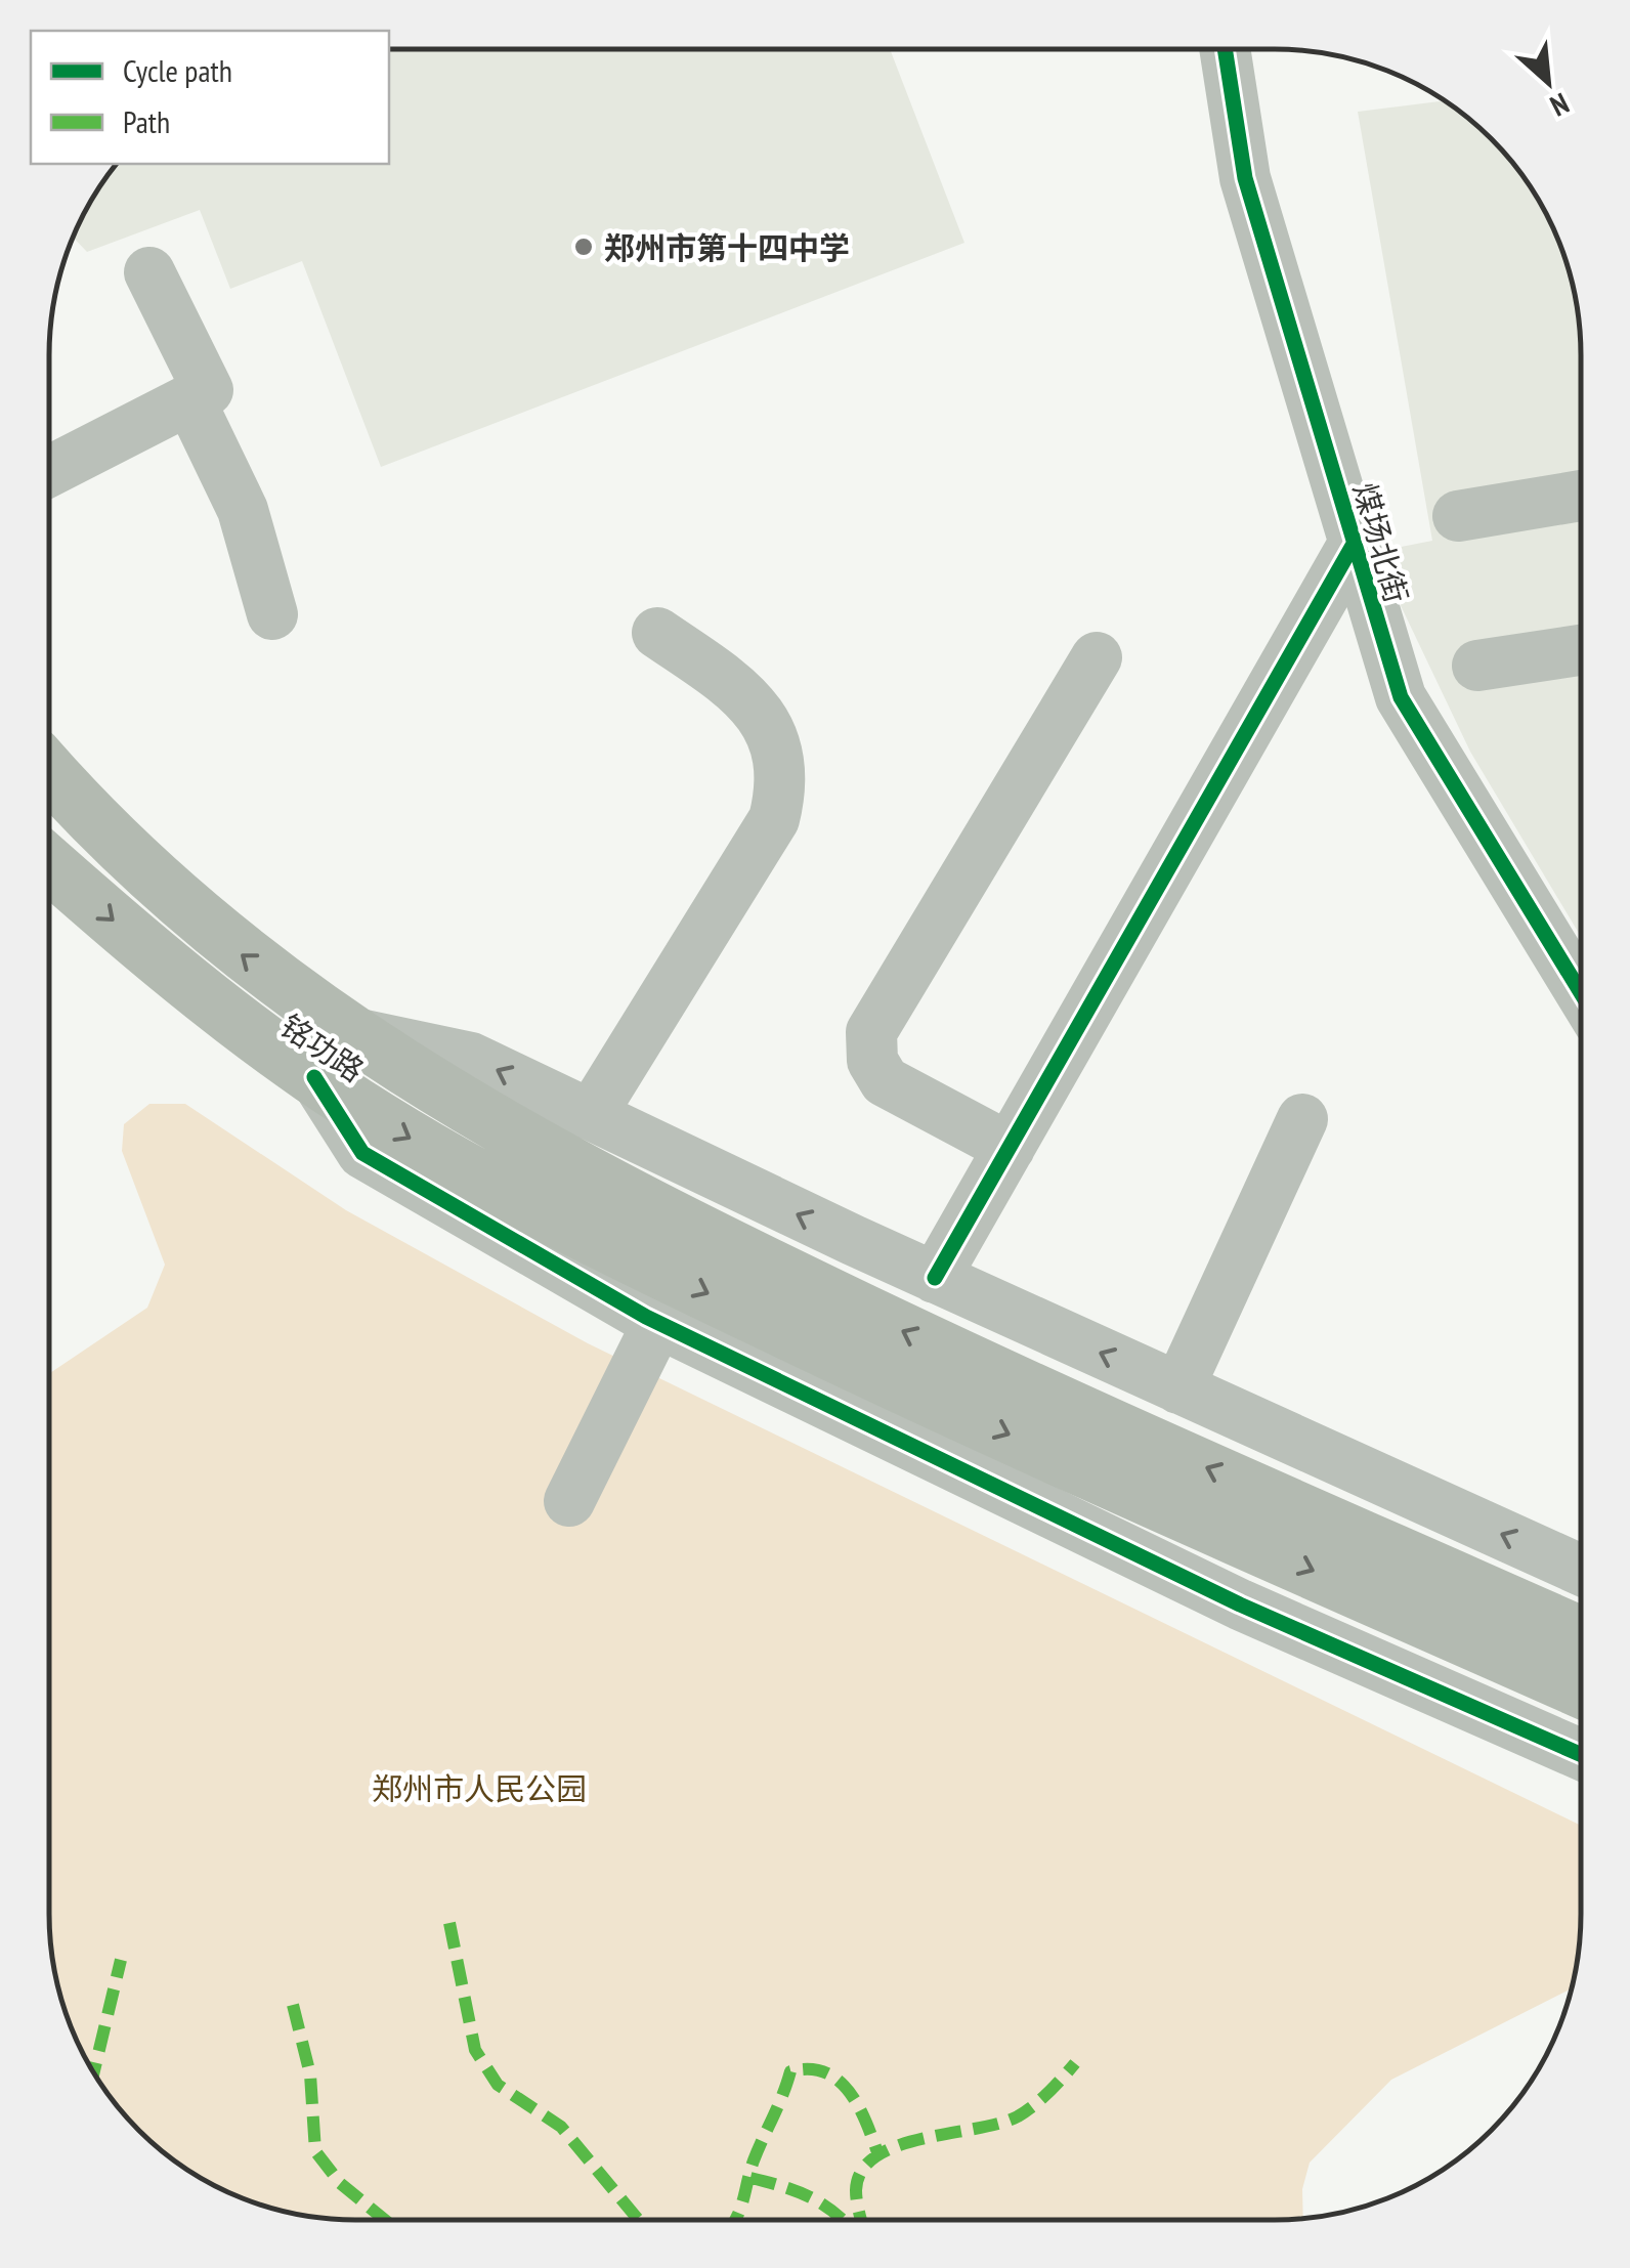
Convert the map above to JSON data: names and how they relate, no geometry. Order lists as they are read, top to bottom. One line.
{"streets":{"main road":["铭功路"],"street":["煤场北街"]},"parks":["郑州市人民公园"],"places":["郑州市第十四中学"],"legend":["Cycle path","Path"],"north":"bottom right"}
